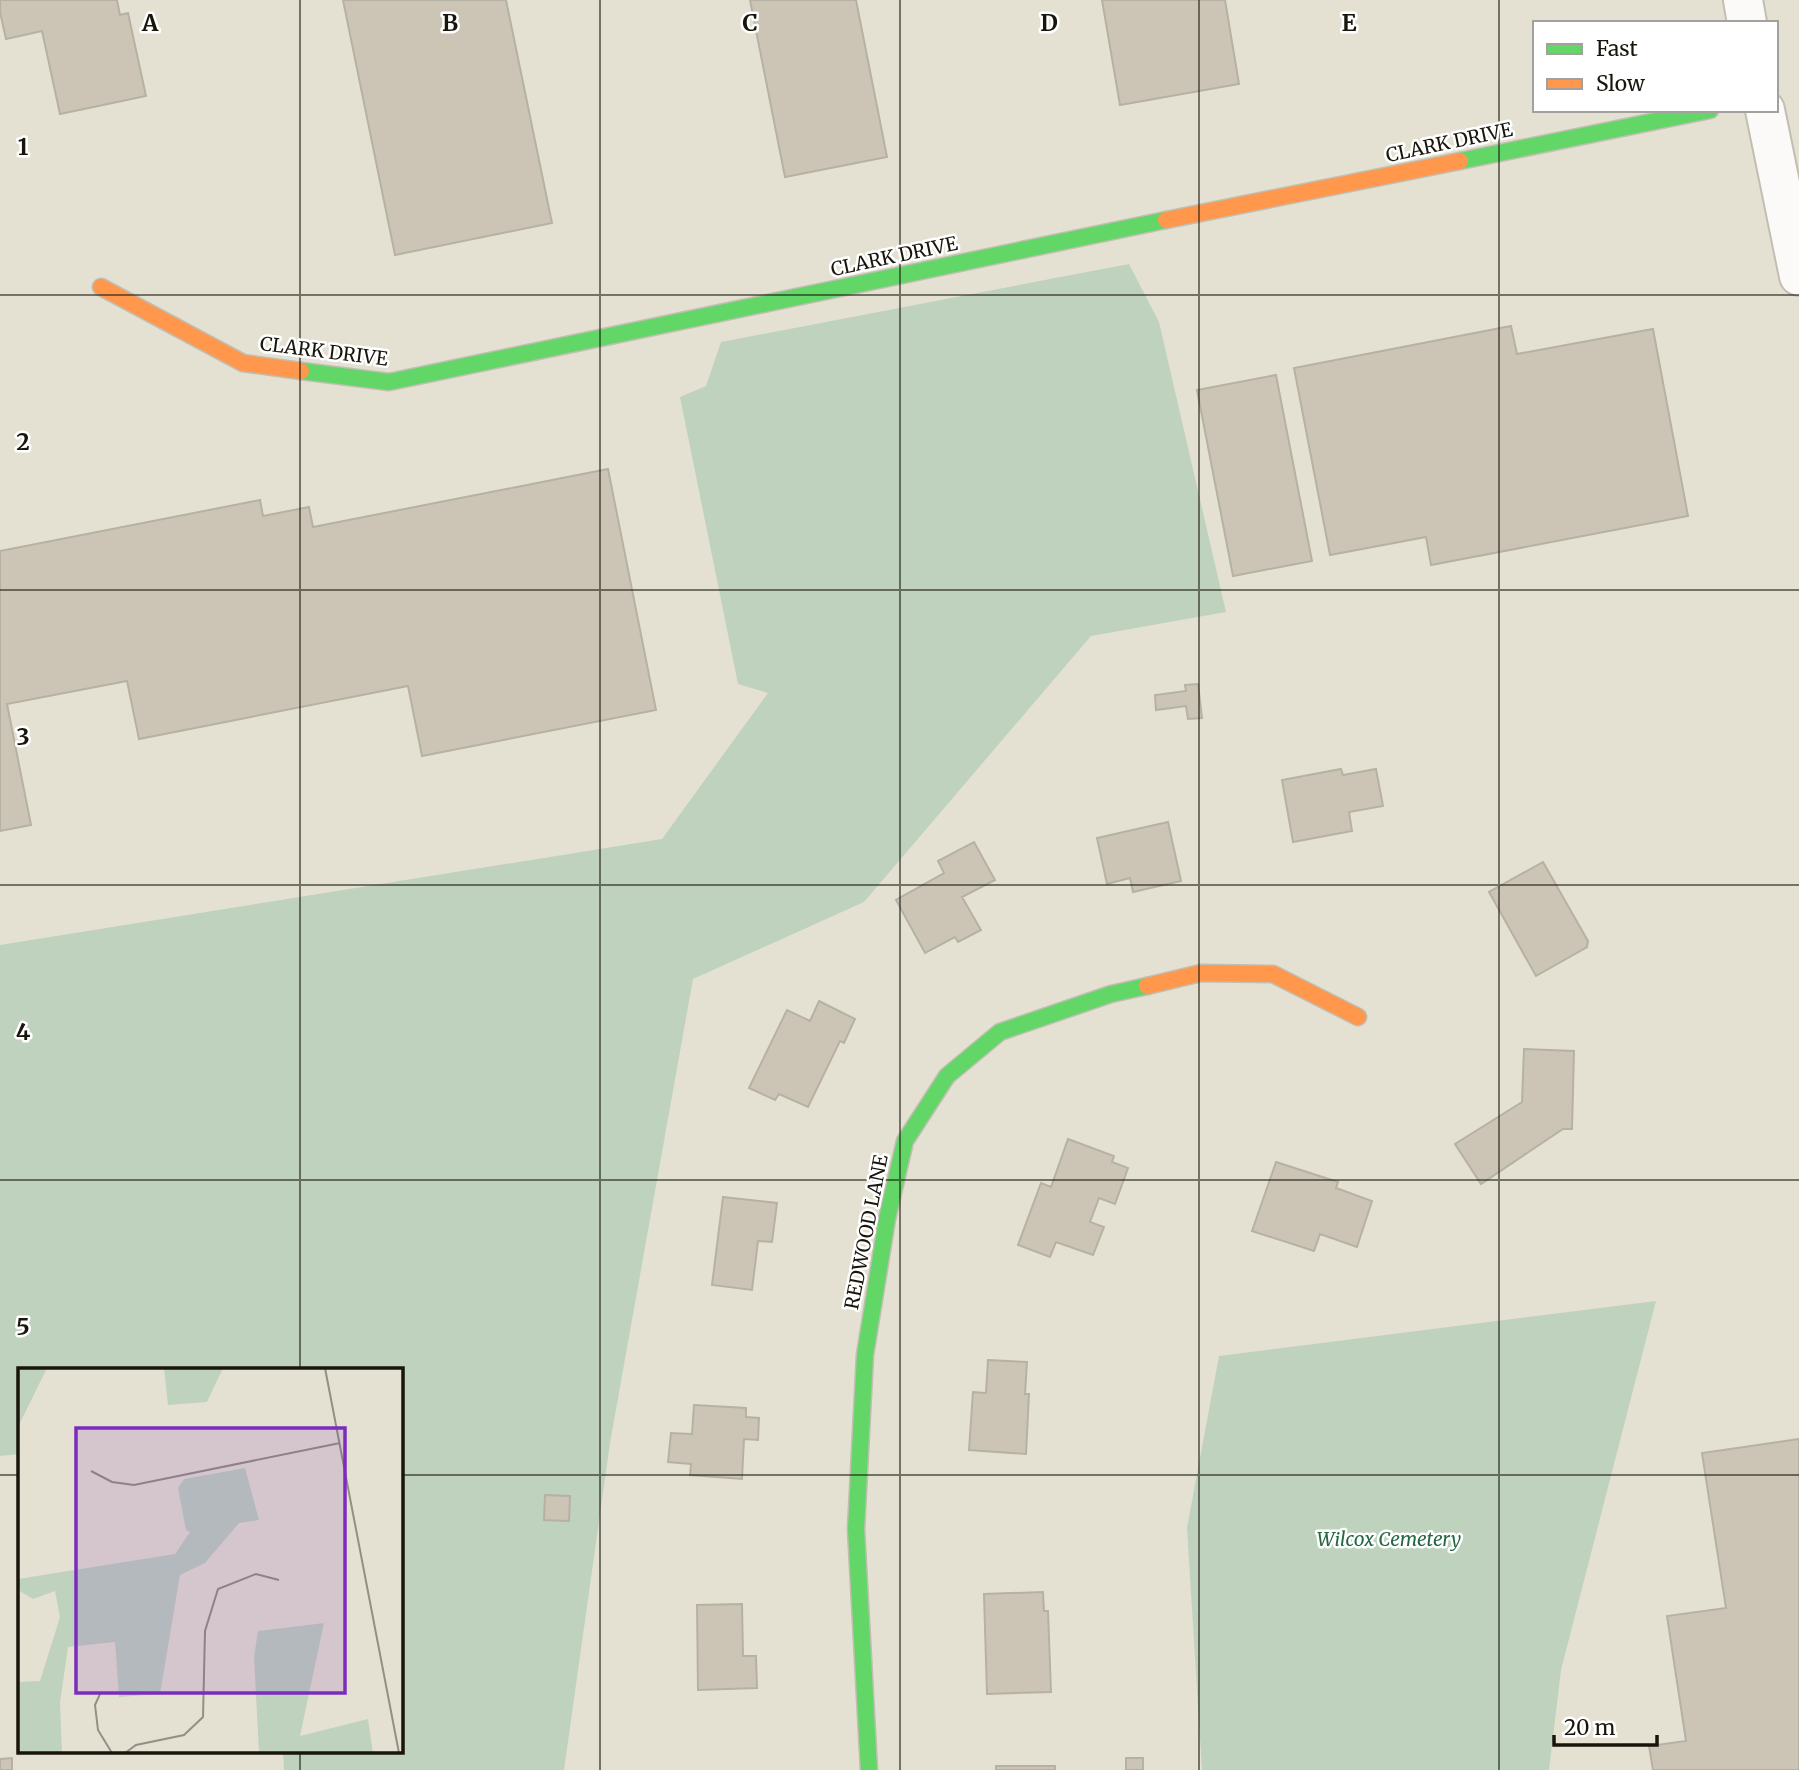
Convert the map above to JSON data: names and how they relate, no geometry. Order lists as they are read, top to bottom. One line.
{"streets":{"street":["CLARK DRIVE","REDWOOD LANE"]},"parks":["Wilcox Cemetery"],"legend":["Fast","Slow"],"scale_bar":"20 m","grid":{"columns":["A","B","C","D","E"],"rows":["1","2","3","4","5"]}}
